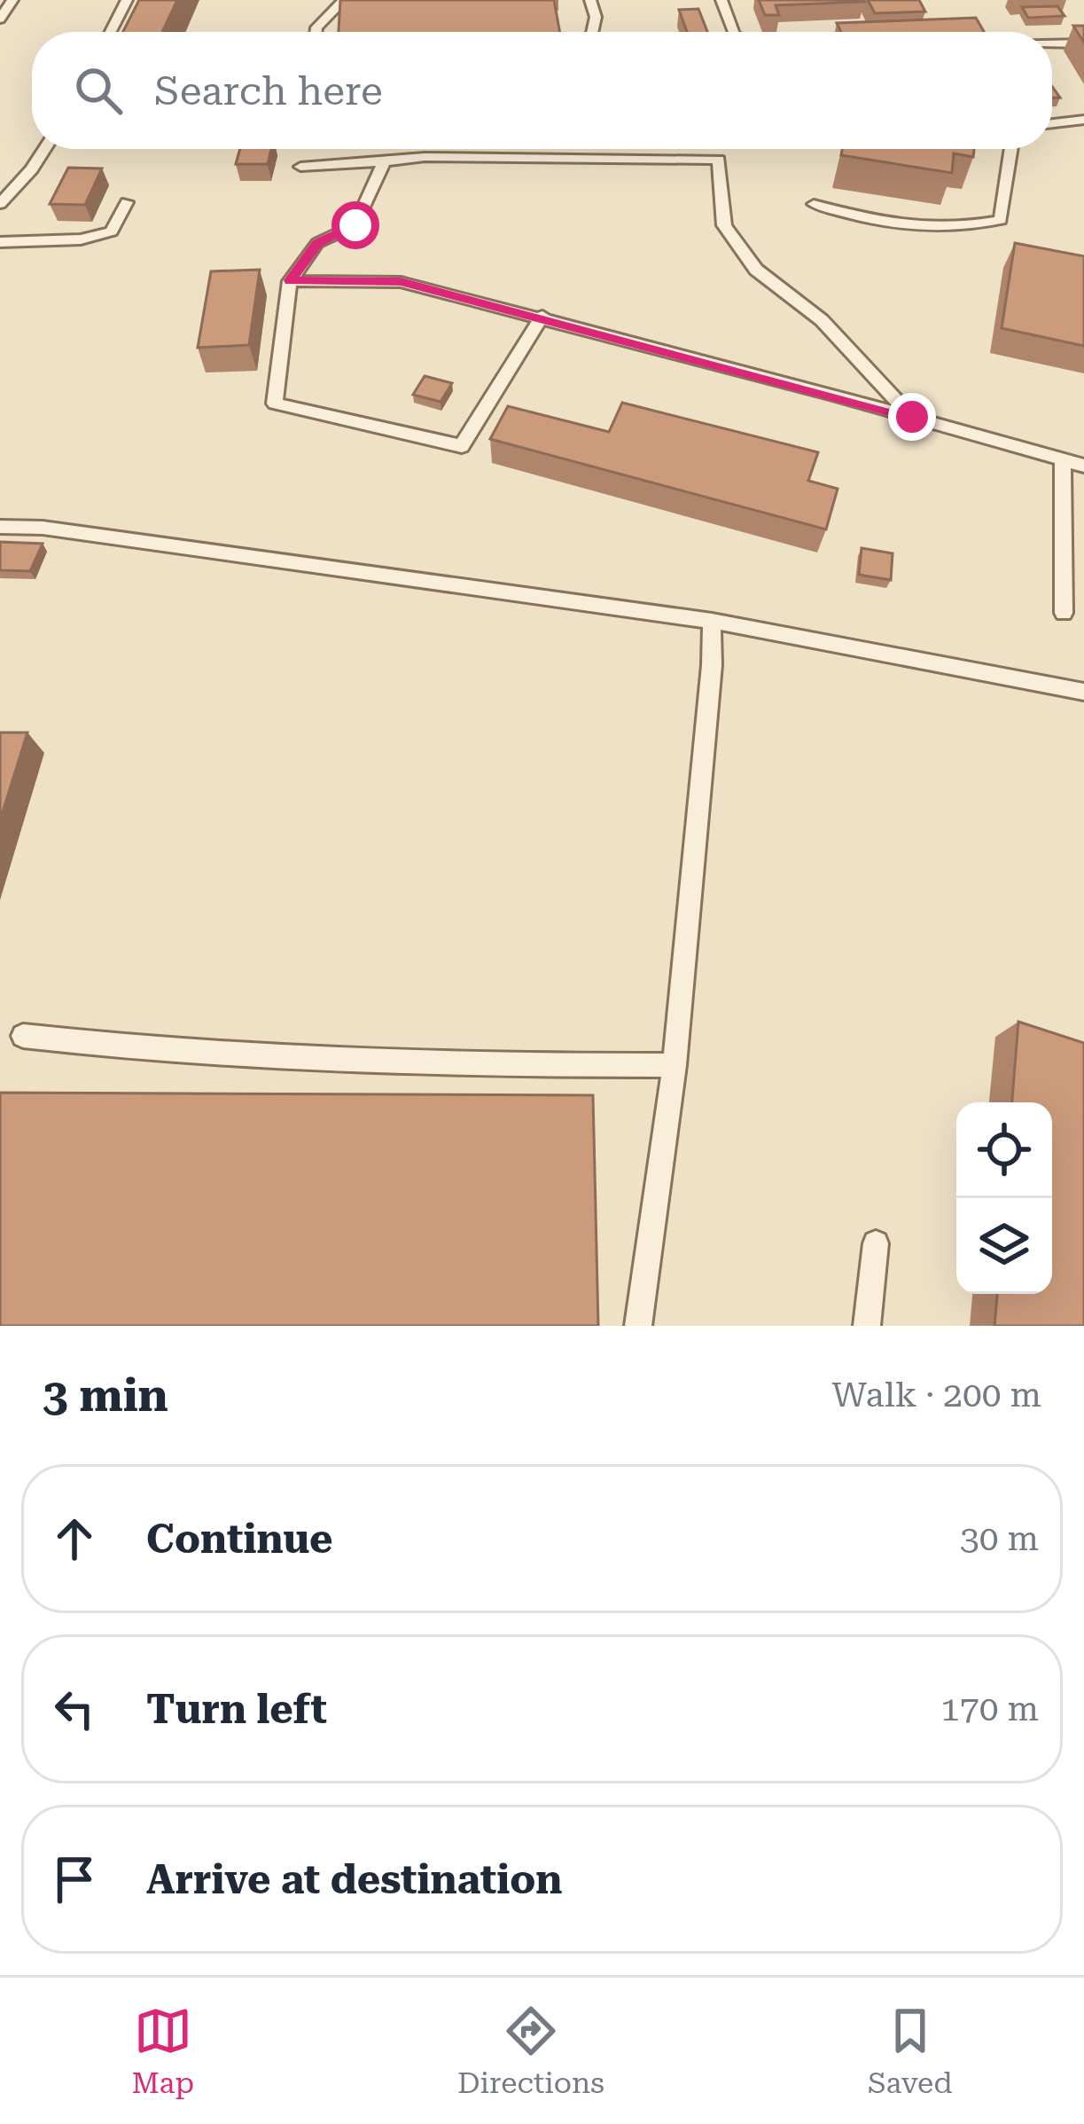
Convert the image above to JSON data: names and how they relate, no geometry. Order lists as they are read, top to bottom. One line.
{"page":{"search":"Search here","heading":["3 min","Walk · 200 m"],"list":[["Continue","30 m"],["Turn left","170 m"],"Arrive at destination"],"nav":["Map","Directions","Saved"]}}
